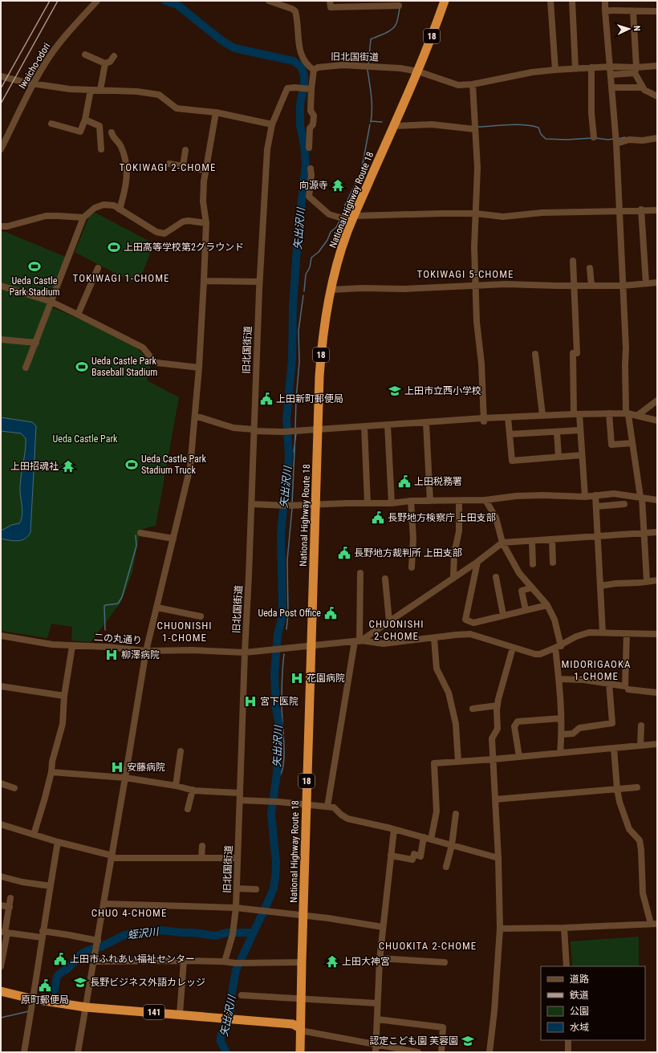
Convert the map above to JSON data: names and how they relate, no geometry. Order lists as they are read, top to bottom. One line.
{"streets":{"highway":["18","National Highway Route 18","141"],"street":["旧北国街道","Iwaicho-odori","二の丸通り"]},"crossings":[["旧北国街道","National Highway Route 18"],["旧北国街道","二の丸通り"],["National Highway Route 18","二の丸通り"],["National Highway Route 18","141"]],"districts":["TOKIWAGI 2-CHOME","TOKIWAGI 5-CHOME","TOKIWAGI 1-CHOME","CHUONISHI 2-CHOME","CHUONISHI 1-CHOME","MIDORIGAOKA 1-CHOME","CHUO 4-CHOME","CHUOKITA 2-CHOME"],"water":["矢出沢川","蛭沢川"],"parks":["Ueda Castle Park"],"places":{"temple":["向源寺","上田招魂社","上田大神宮"],"sports":["上田高等学校第2グラウンド","Ueda Castle Park Stadium","Ueda Castle Park Baseball Stadium","Ueda Castle Park Stadium Truck"],"school or university":["上田市立西小学校","長野ビジネス外語カレッジ","認定こども園 芙蓉園"],"public building":["上田新町郵便局","上田税務署","長野地方検察庁 上田支部","長野地方裁判所 上田支部","Ueda Post Office","上田市ふれあい福祉センター","原町郵便局"],"hospital":["柳澤病院","花園病院","宮下医院","安藤病院"]},"legend":["道路","鉄道","公園","水域"],"north":"right"}
